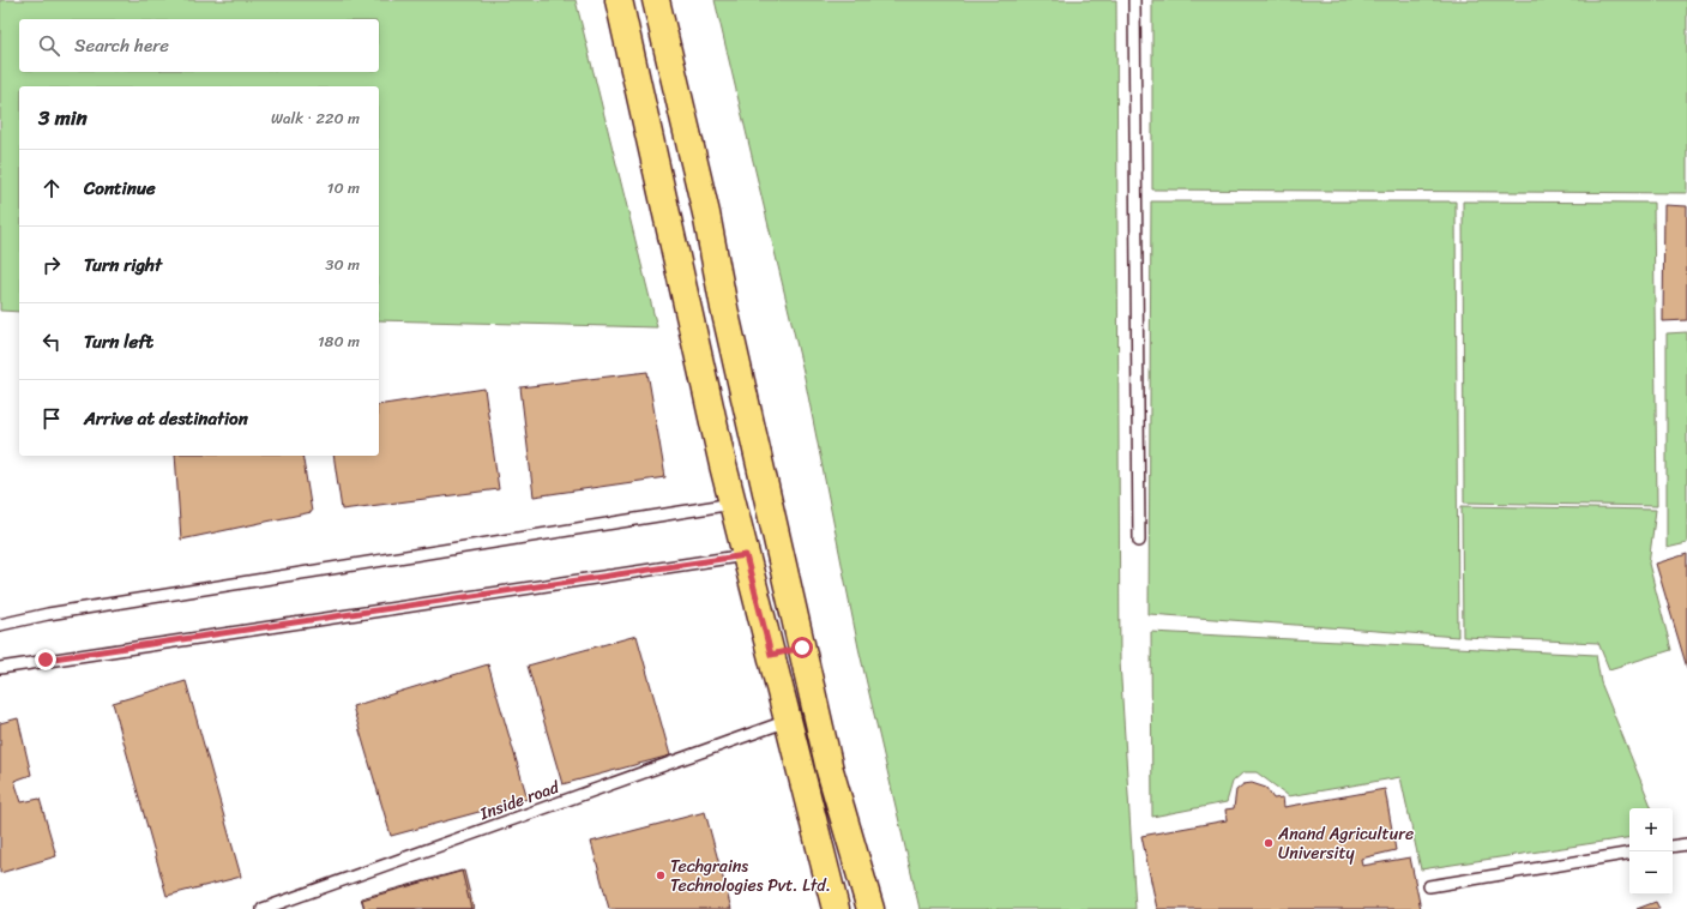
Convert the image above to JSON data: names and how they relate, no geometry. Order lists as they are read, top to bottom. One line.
{"streets":{"lane":["Inside road"]},"places":["Anand Agriculture University","Techgrains Technologies Pvt. Ltd."],"page":{"search":"Search here","heading":["3 min","Walk · 220 m"],"list":[["Continue","10 m"],["Turn right","30 m"],["Turn left","180 m"],"Arrive at destination"],"map_buttons":["+","−"]}}
